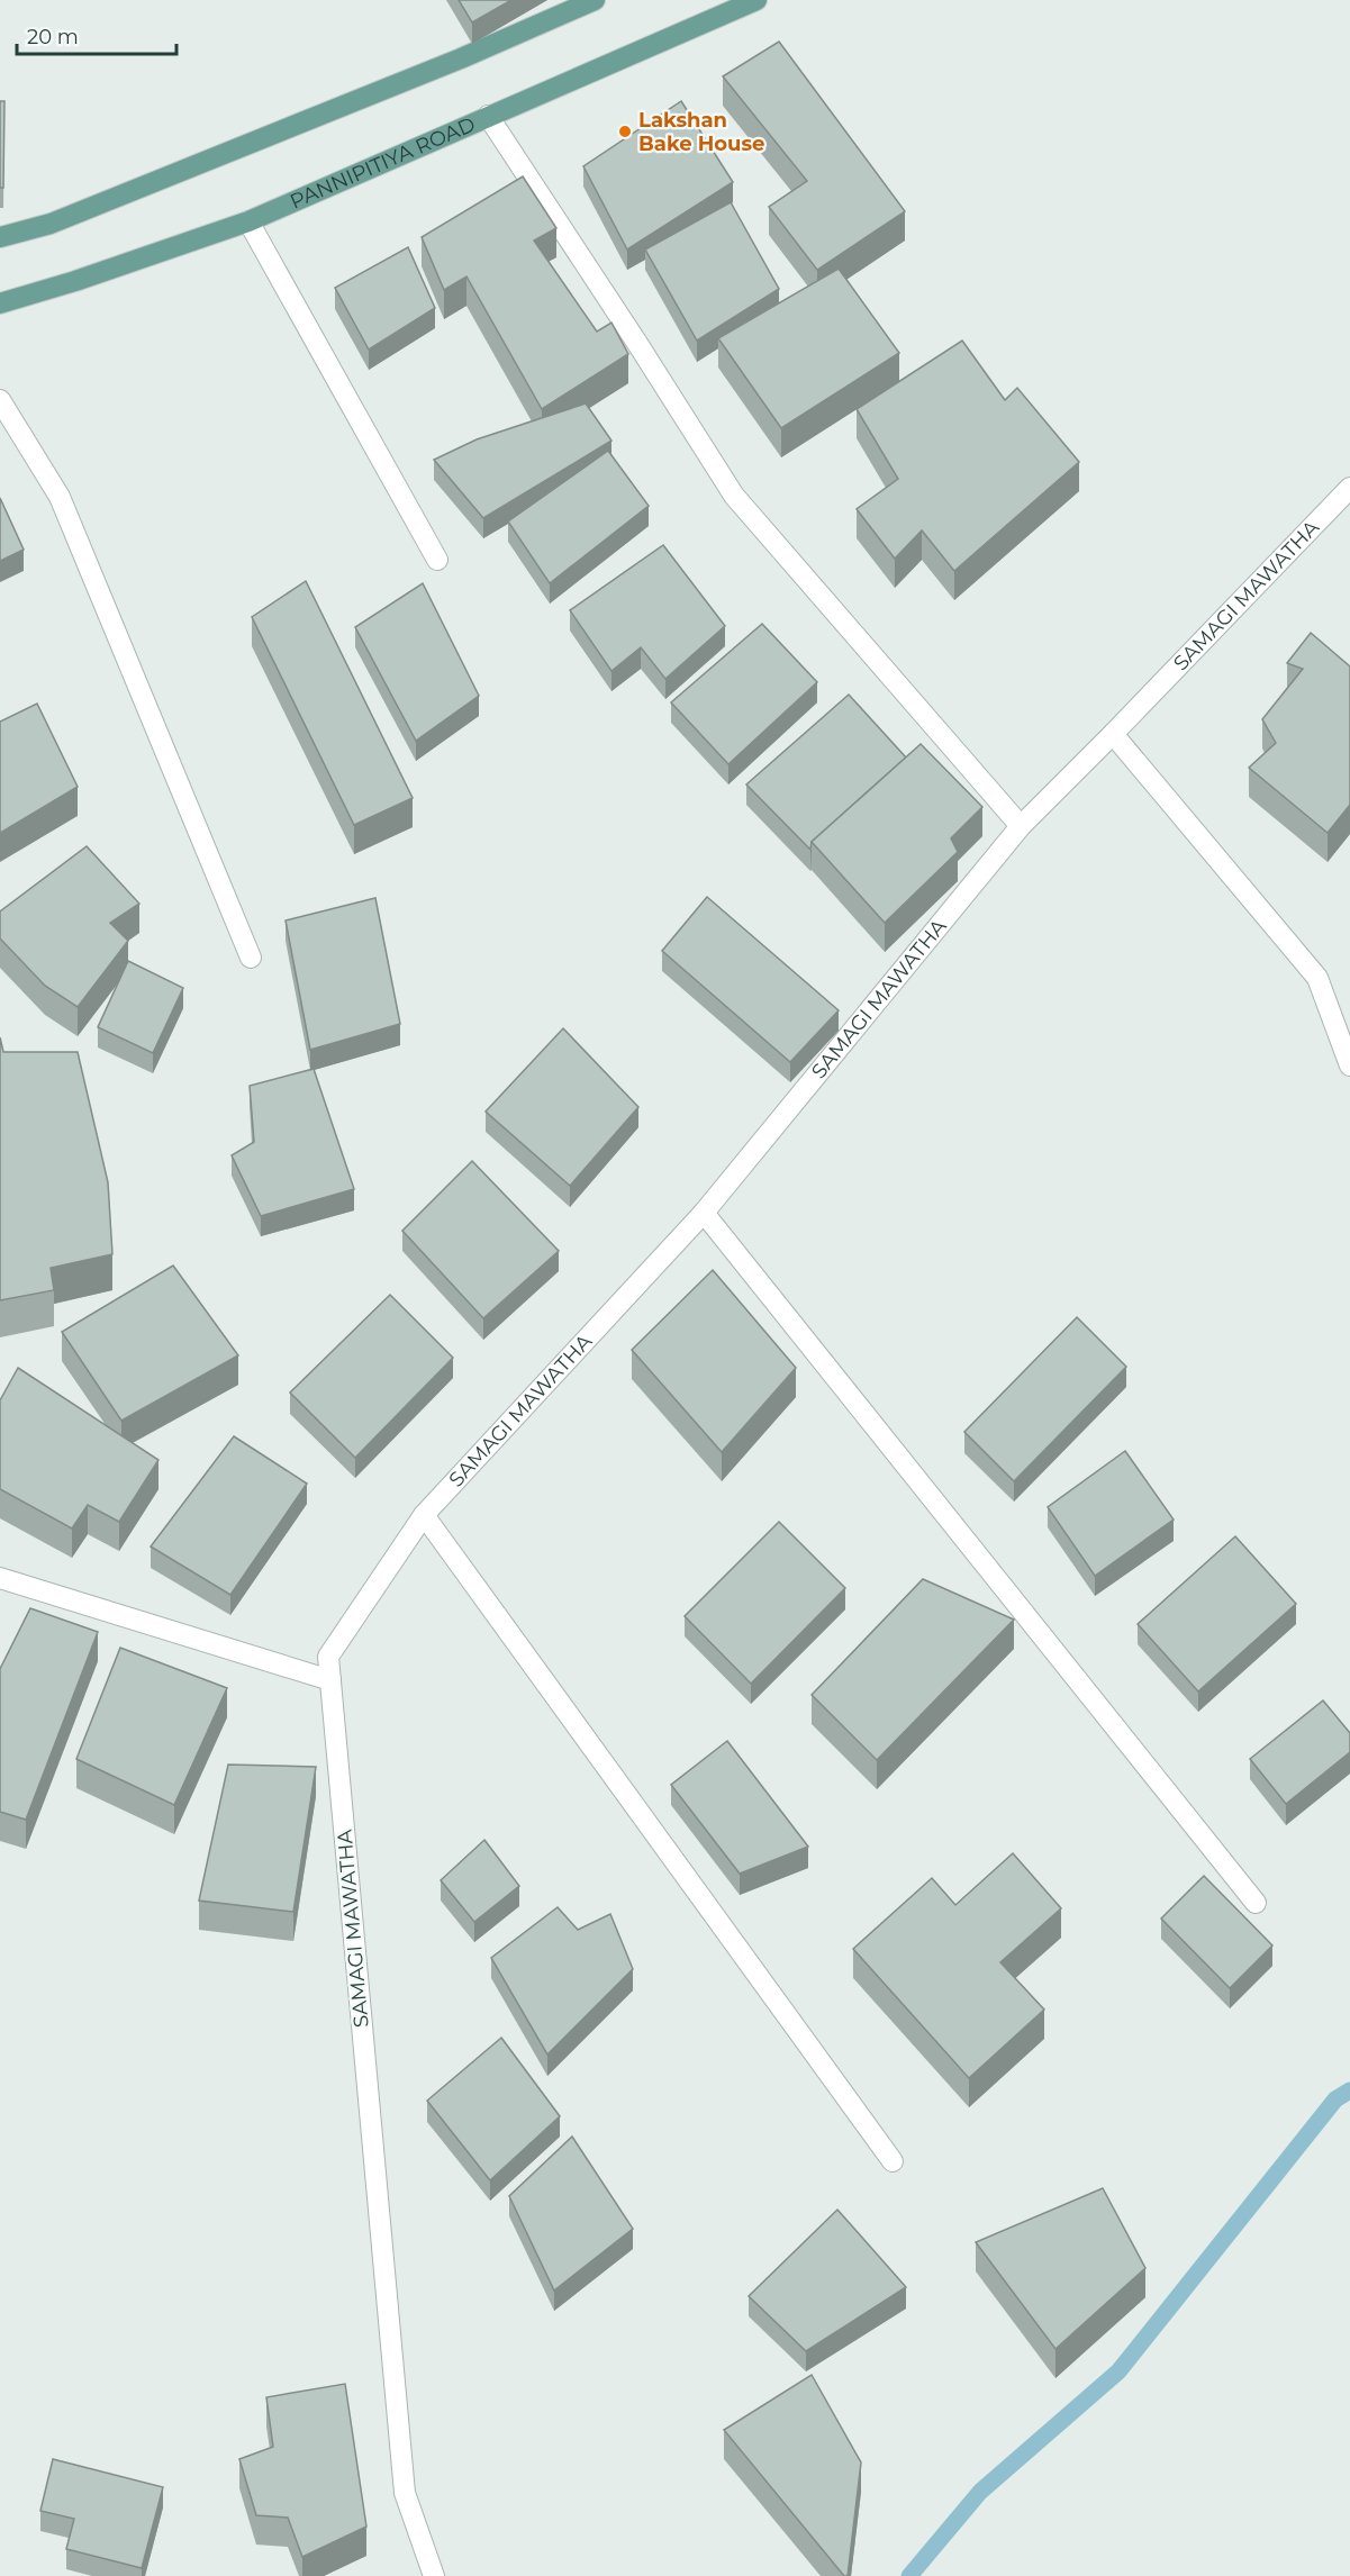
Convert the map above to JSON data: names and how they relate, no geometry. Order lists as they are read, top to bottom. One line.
{"streets":{"main road":["PANNIPITIYA ROAD"],"street":["SAMAGI MAWATHA"]},"places":["Lakshan Bake House"],"scale_bar":"20 m"}
